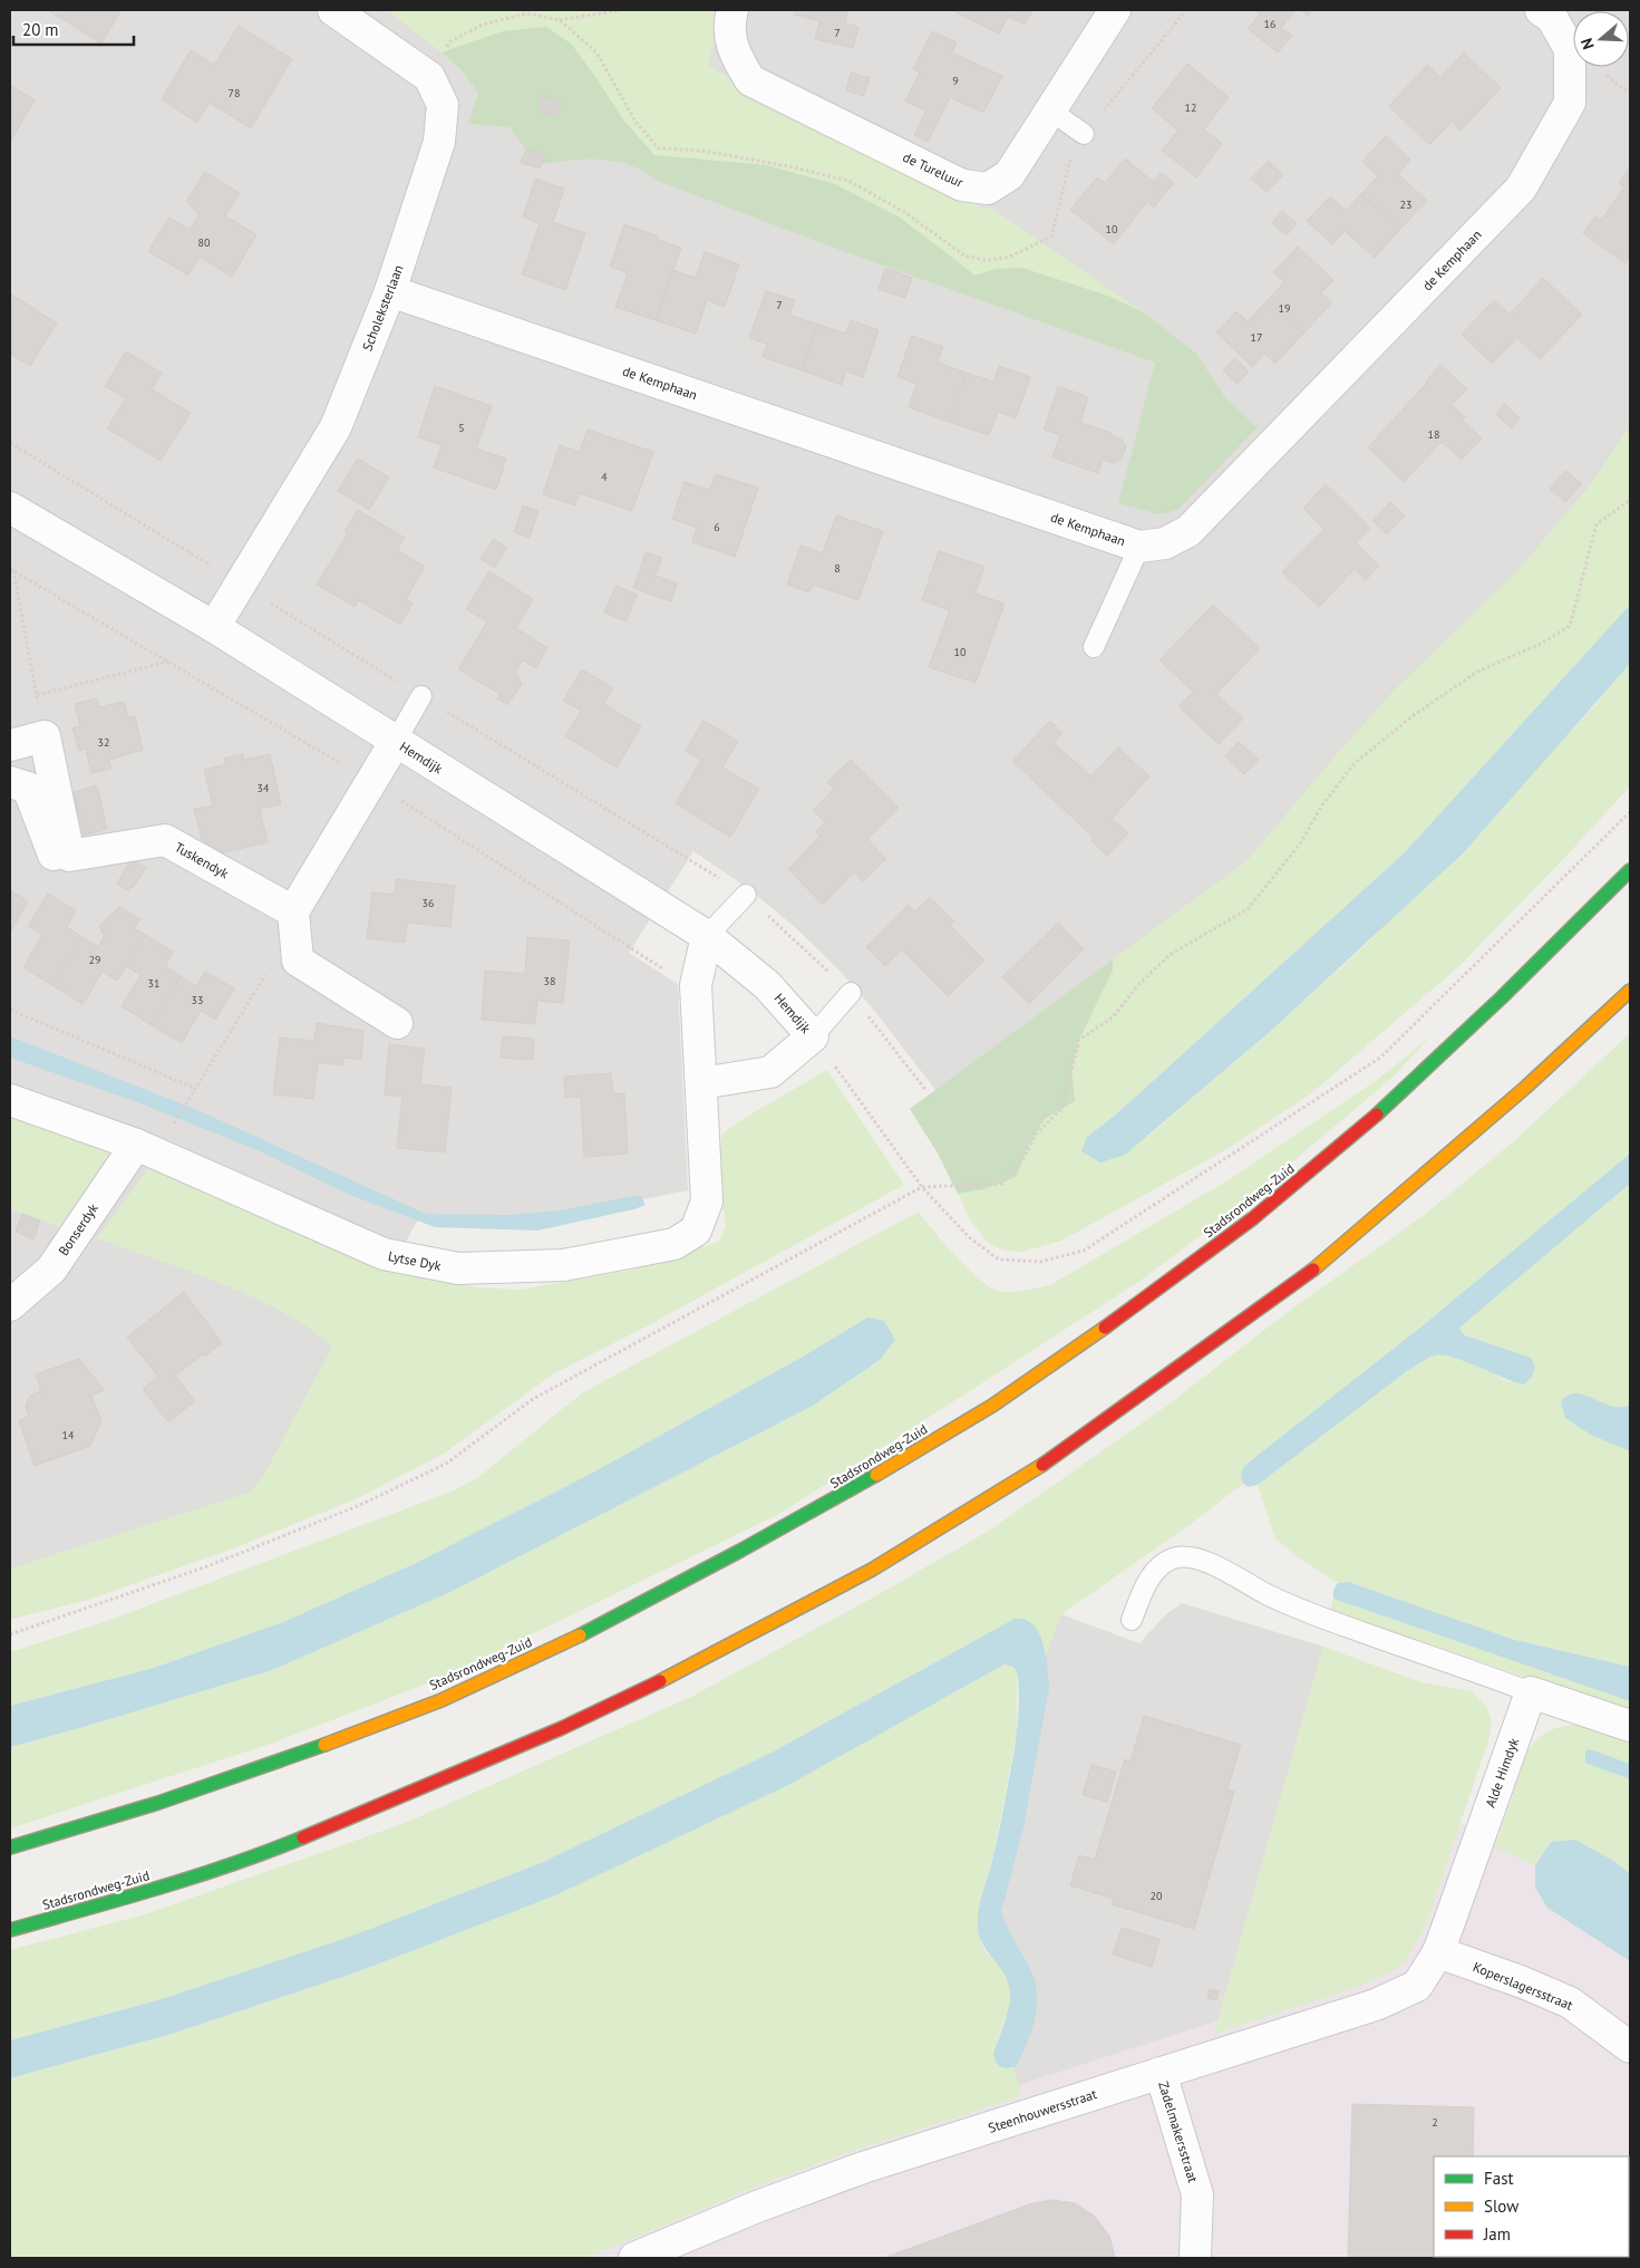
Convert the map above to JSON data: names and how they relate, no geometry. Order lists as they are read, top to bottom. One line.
{"streets":{"main road":["Stadsrondweg-Zuid"],"street":["de Tureluur","de Kemphaan","Scholeksterlaan","Hemdijk","Tuskendyk","Bonserdyk","Lytse Dyk","Alde Himdyk","Koperslagersstraat","Steenhouwersstraat","Zadelmakersstraat"]},"crossings":[["de Kemphaan","Scholeksterlaan"],["Scholeksterlaan","Hemdijk"],["Hemdijk","Lytse Dyk"],["Bonserdyk","Lytse Dyk"],["Alde Himdyk","Koperslagersstraat"],["Alde Himdyk","Steenhouwersstraat"],["Koperslagersstraat","Steenhouwersstraat"],["Steenhouwersstraat","Zadelmakersstraat"]],"house_numbers":["16","7","9","78","12","23","10","80","7","19","17","5","18","4","6","8","10","32","34","36","29","38","31","33","14","20","2"],"legend":["Fast","Slow","Jam"],"scale_bar":"20 m","north":"left"}
